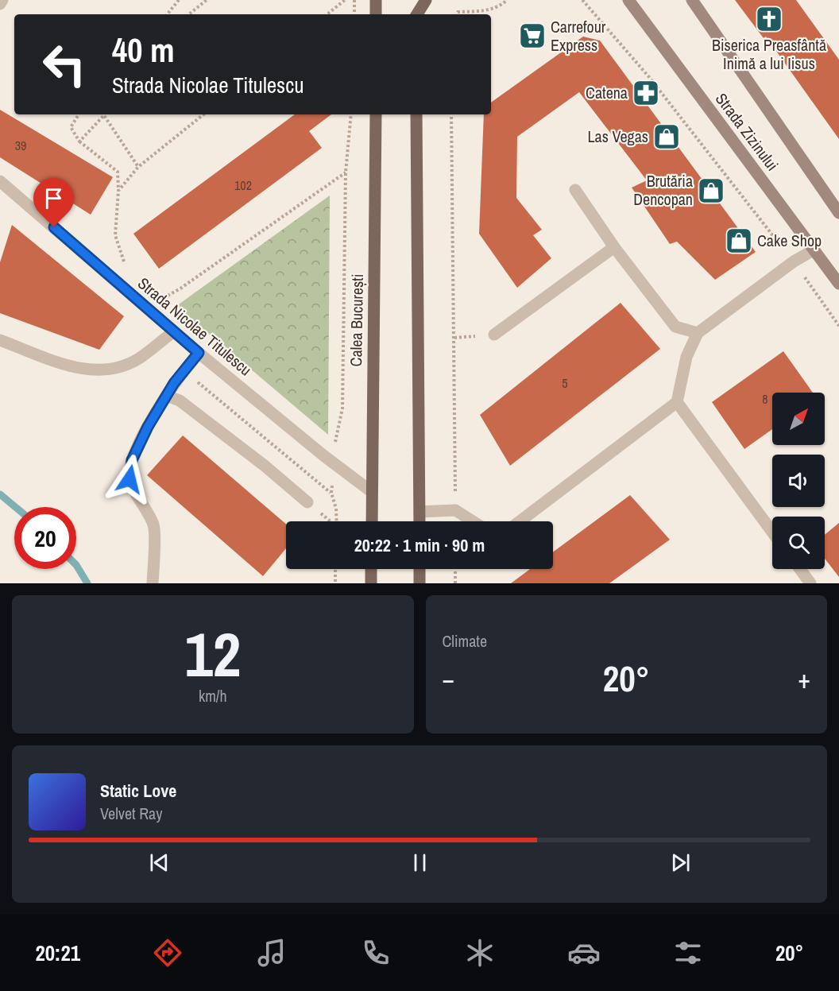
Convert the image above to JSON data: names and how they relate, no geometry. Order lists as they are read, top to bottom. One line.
{"streets":{"main road":["Strada Zizinului","Calea București"],"street":["Strada Nicolae Titulescu"]},"crossings":[["Calea București","Strada Nicolae Titulescu"]],"places":{"church":["Biserica Preasfântă Inimă a lui Iisus"],"supermarket":["Carrefour Express"],"pharmacy":["Catena"],"shop":["Las Vegas","Brutăria Dencopan","Cake Shop"]},"house_numbers":["39","102","5","8"],"north":"top right","page":{"turn":["40 m","Strada Nicolae Titulescu"],"limit":"20","trip":"20:22 · 1 min · 90 m","tile":[["12","km/h"],"Climate"],"heat":["−","20°","+"],"song":["Static Love","Velvet Ray"],"tabs":["20:21","20°"]}}
